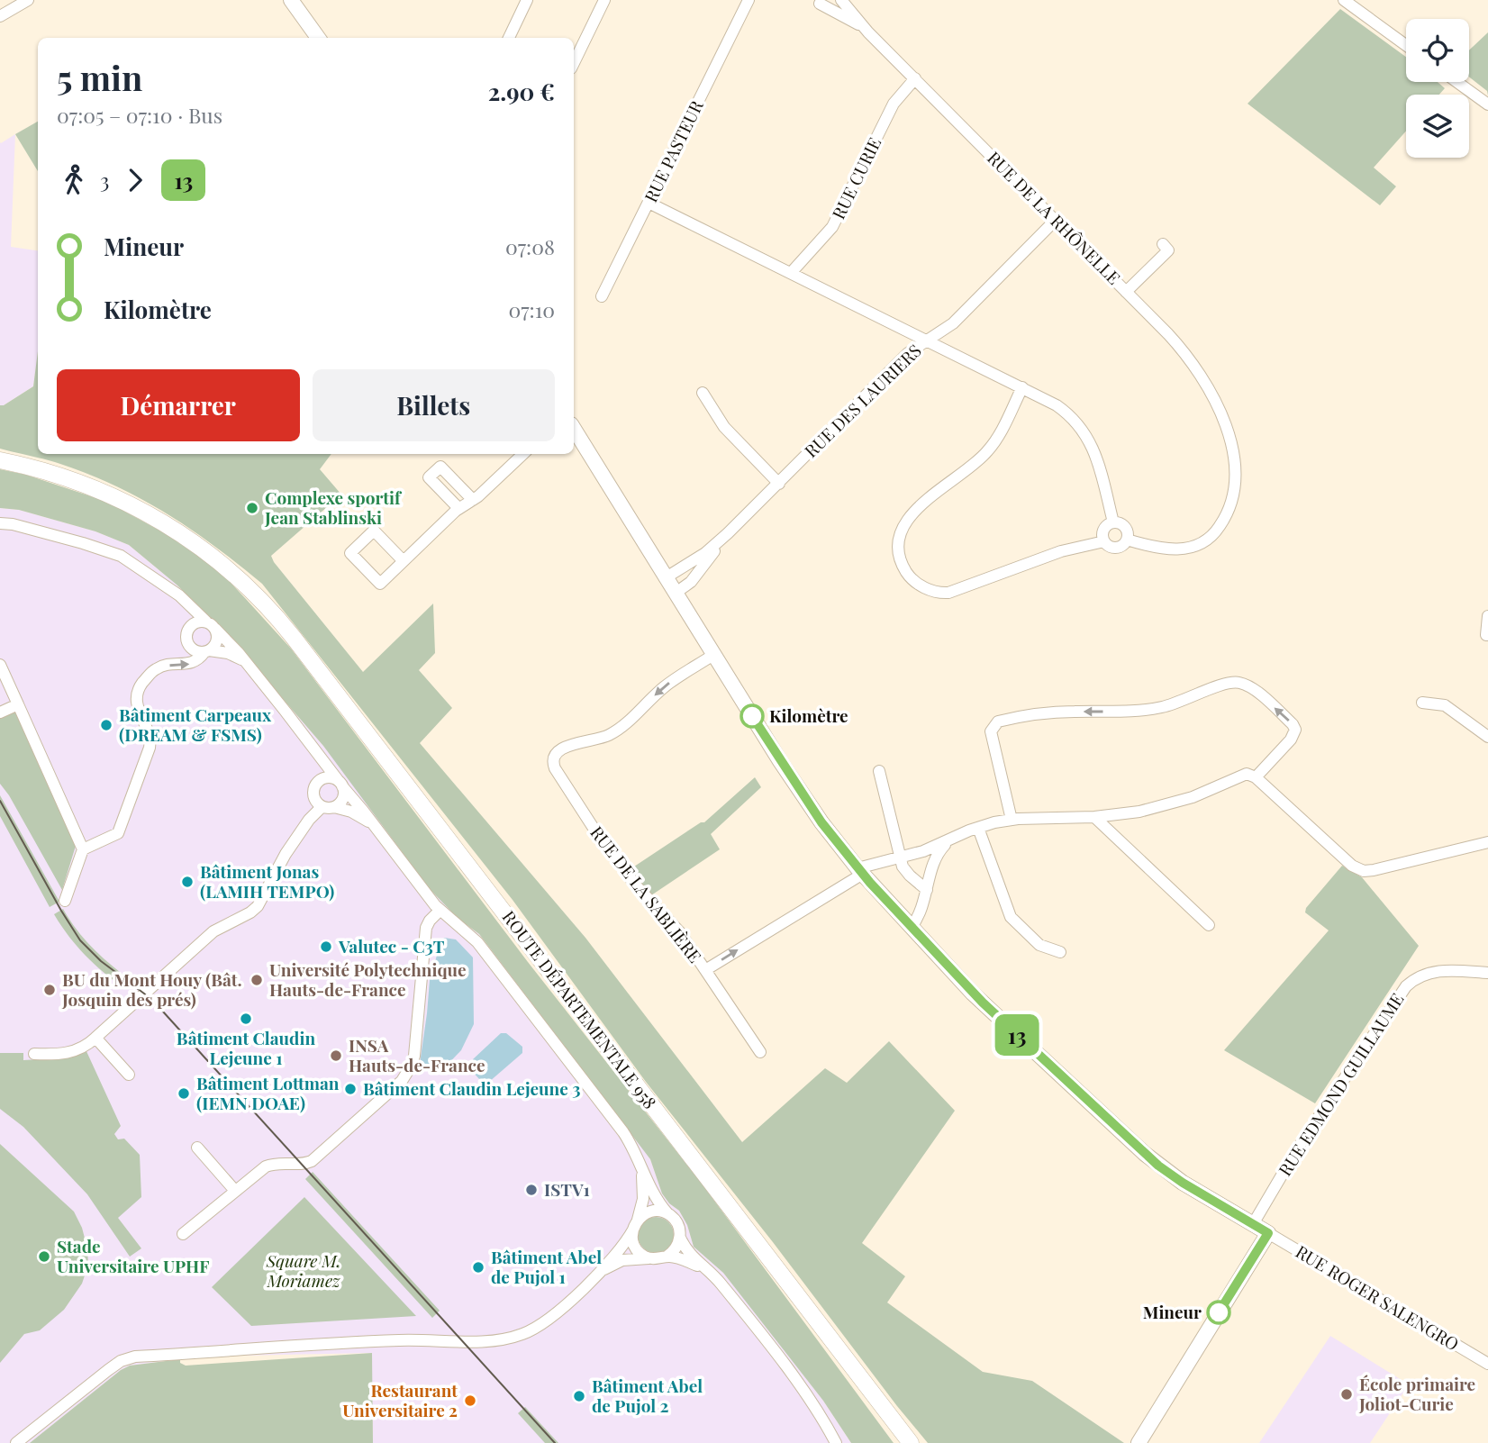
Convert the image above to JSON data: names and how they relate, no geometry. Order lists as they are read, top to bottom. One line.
{"streets":{"main road":["ROUTE DÉPARTEMENTALE 958"],"street":["RUE PASTEUR","RUE CURIE","RUE DE LA RHÔNELLE","RUE DES LAURIERS","RUE DE LA SABLIÈRE","RUE EDMOND GUILLAUME","RUE ROGER SALENGRO"]},"crossings":[["RUE CURIE","RUE DE LA RHÔNELLE"],["RUE DE LA RHÔNELLE","RUE DES LAURIERS"],["RUE DES LAURIERS","RUE ROGER SALENGRO"],["RUE DE LA SABLIÈRE","RUE ROGER SALENGRO"],["RUE EDMOND GUILLAUME","RUE ROGER SALENGRO"]],"parks":["Square M. Moriamez"],"places":["Complexe sportif Jean Stablinski","Kilomètre","Bâtiment Carpeaux (DREAM & FSMS)","Bâtiment Jonas (LAMIH TEMPO)","Valutec - C3T","Université Polytechnique Hauts-de-France","BU du Mont Houy (Bât. Josquin des prés)","Bâtiment Claudin Lejeune 1","INSA Hauts-de-France","Bâtiment Claudin Lejeune 3","Bâtiment Lottman (IEMN DOAE)","ISTV1","Stade Universitaire UPHF","Bâtiment Abel de Pujol 1","Mineur","École primaire Joliot-Curie","Bâtiment Abel de Pujol 2","Restaurant Universitaire 2"],"lines":["bus line 13"],"page":{"on_map":"13","heading":["5 min","07:05 – 07:10 · Bus","2.90 €"],"legs":["3","13"],"list":[{"name":"Mineur","value":"07:08"},{"name":"Kilomètre","value":"07:10"}],"buttons":["Démarrer","Billets"]}}
